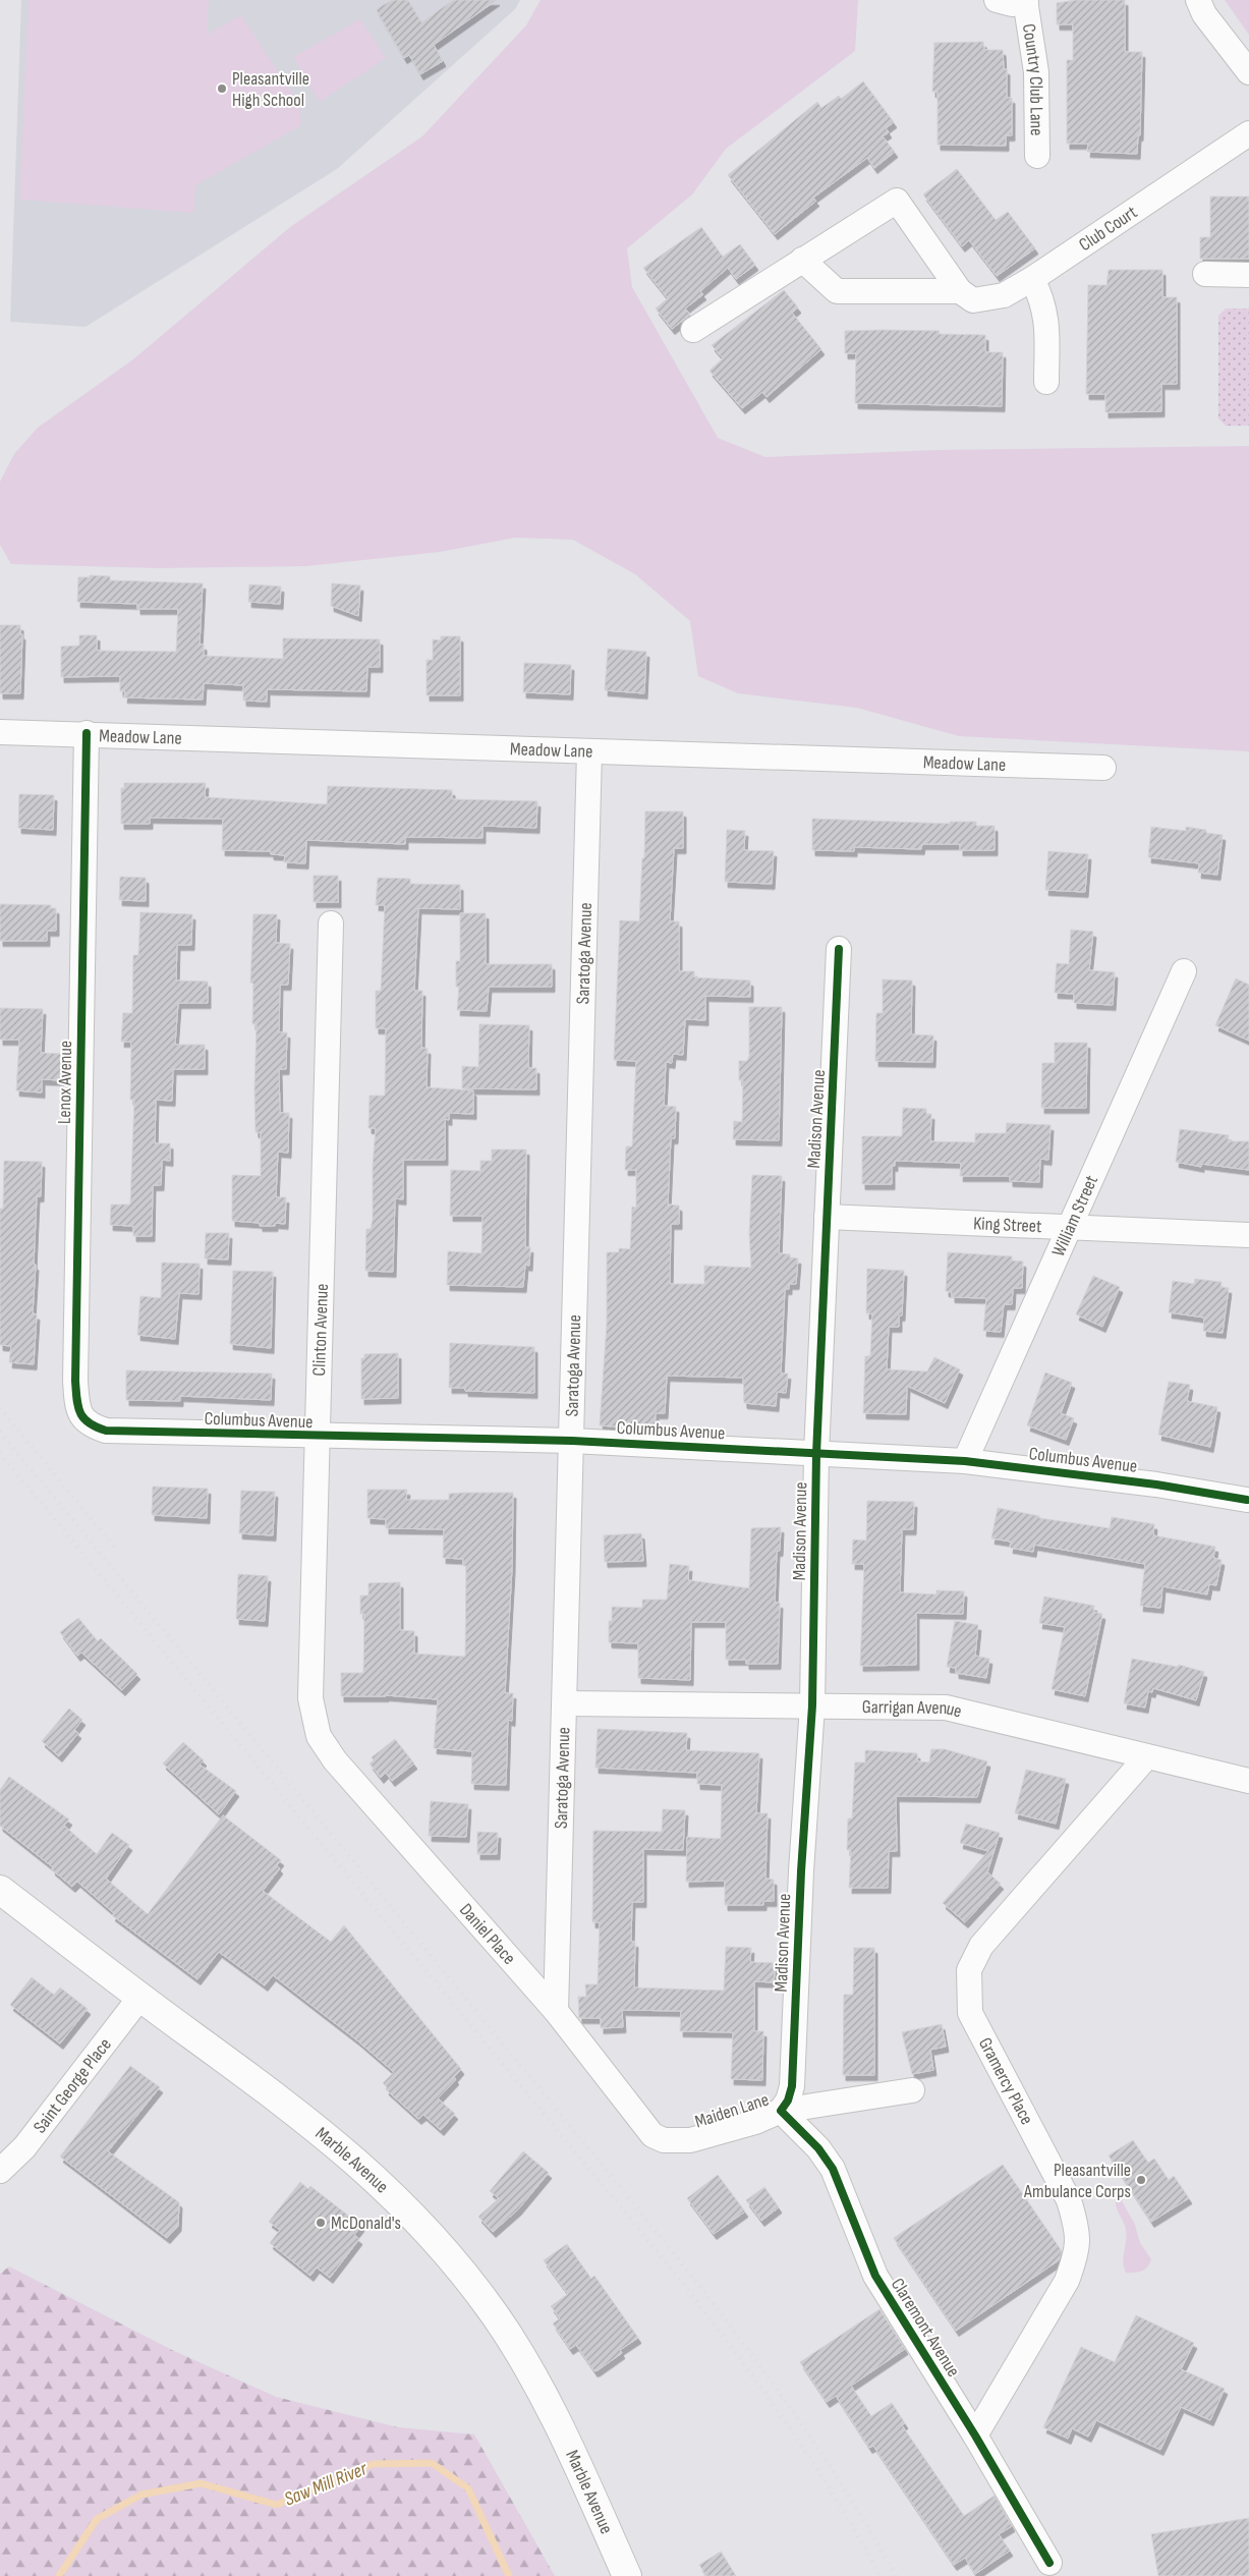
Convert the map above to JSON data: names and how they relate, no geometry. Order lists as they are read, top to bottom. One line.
{"streets":{"street":["Country Club Lane","Club Court","Meadow Lane","Saratoga Avenue","Lenox Avenue","Madison Avenue","William Street","King Street","Clinton Avenue","Columbus Avenue","Garrigan Avenue","Daniel Place","Gramercy Place","Saint George Place","Maiden Lane","Marble Avenue","Claremont Avenue"]},"crossings":[["Meadow Lane","Saratoga Avenue"],["Meadow Lane","Lenox Avenue"],["Saratoga Avenue","Columbus Avenue"],["Saratoga Avenue","Garrigan Avenue"],["Saratoga Avenue","Daniel Place"],["Lenox Avenue","Columbus Avenue"],["Madison Avenue","King Street"],["Madison Avenue","Columbus Avenue"],["Madison Avenue","Garrigan Avenue"],["Madison Avenue","Maiden Lane"],["Madison Avenue","Claremont Avenue"],["William Street","King Street"],["William Street","Columbus Avenue"],["Clinton Avenue","Columbus Avenue"],["Clinton Avenue","Daniel Place"],["Garrigan Avenue","Gramercy Place"],["Daniel Place","Maiden Lane"],["Gramercy Place","Claremont Avenue"],["Saint George Place","Marble Avenue"],["Maiden Lane","Claremont Avenue"]],"water":["Saw Mill River"],"places":["Pleasantville High School","Pleasantville Ambulance Corps","McDonald's"]}
